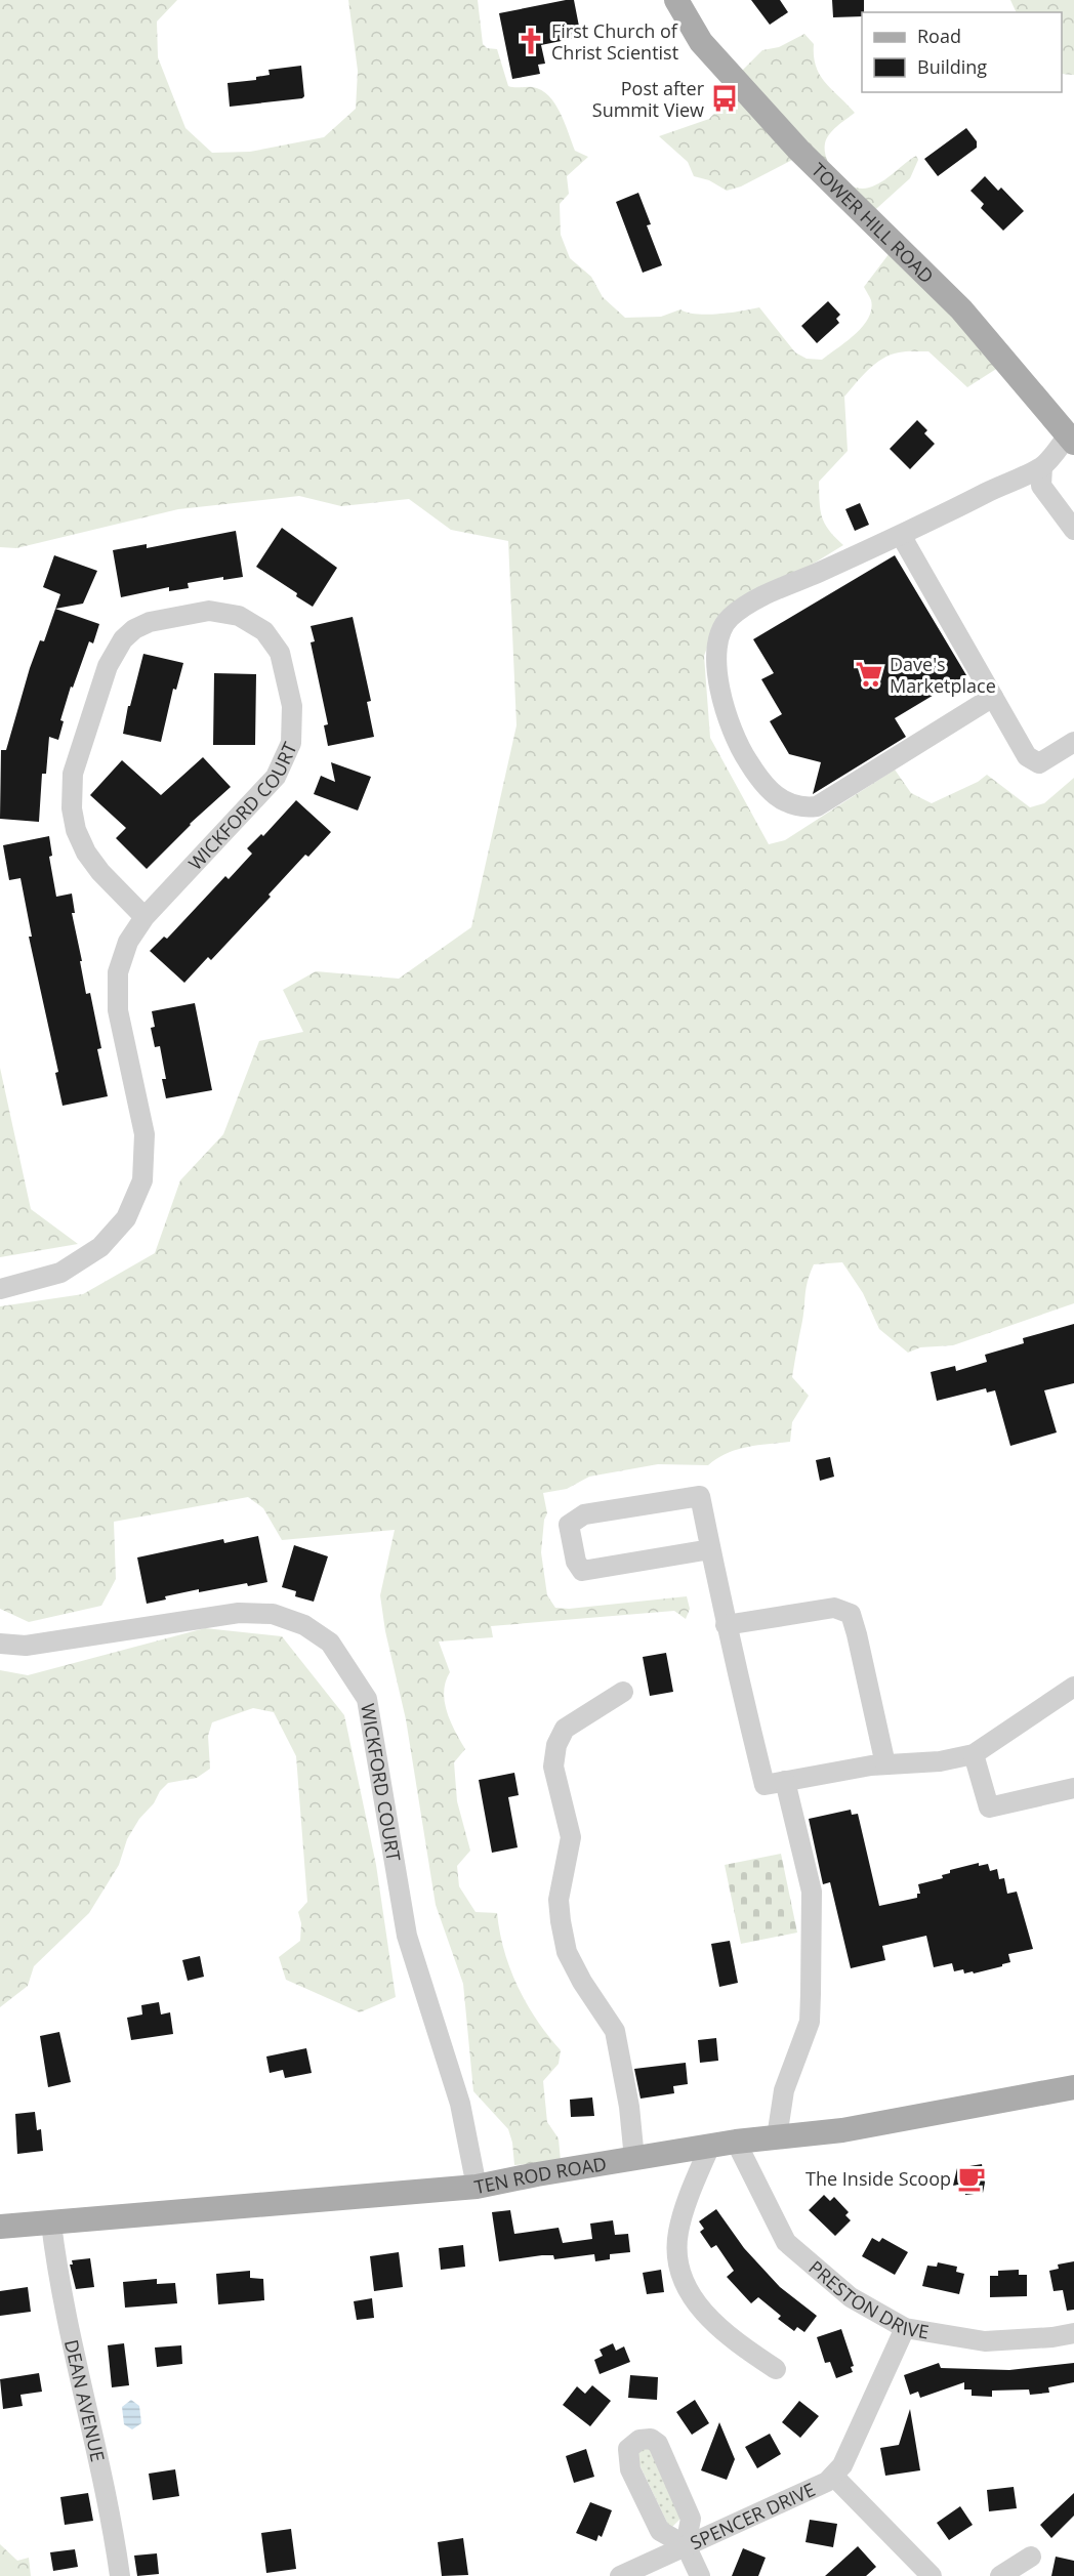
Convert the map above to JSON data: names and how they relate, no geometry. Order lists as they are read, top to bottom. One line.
{"streets":{"main road":["TOWER HILL ROAD","TEN ROD ROAD"],"street":["WICKFORD COURT","PRESTON DRIVE","DEAN AVENUE","SPENCER DRIVE"]},"crossings":[["WICKFORD COURT","TEN ROD ROAD"],["TEN ROD ROAD","PRESTON DRIVE"],["TEN ROD ROAD","DEAN AVENUE"],["PRESTON DRIVE","SPENCER DRIVE"]],"places":{"church":["First Church of Christ Scientist"],"bus stop":["Post after Summit View"],"supermarket":["Dave's Marketplace"],"cafe":["The Inside Scoop"]},"legend":["Road","Building"]}
